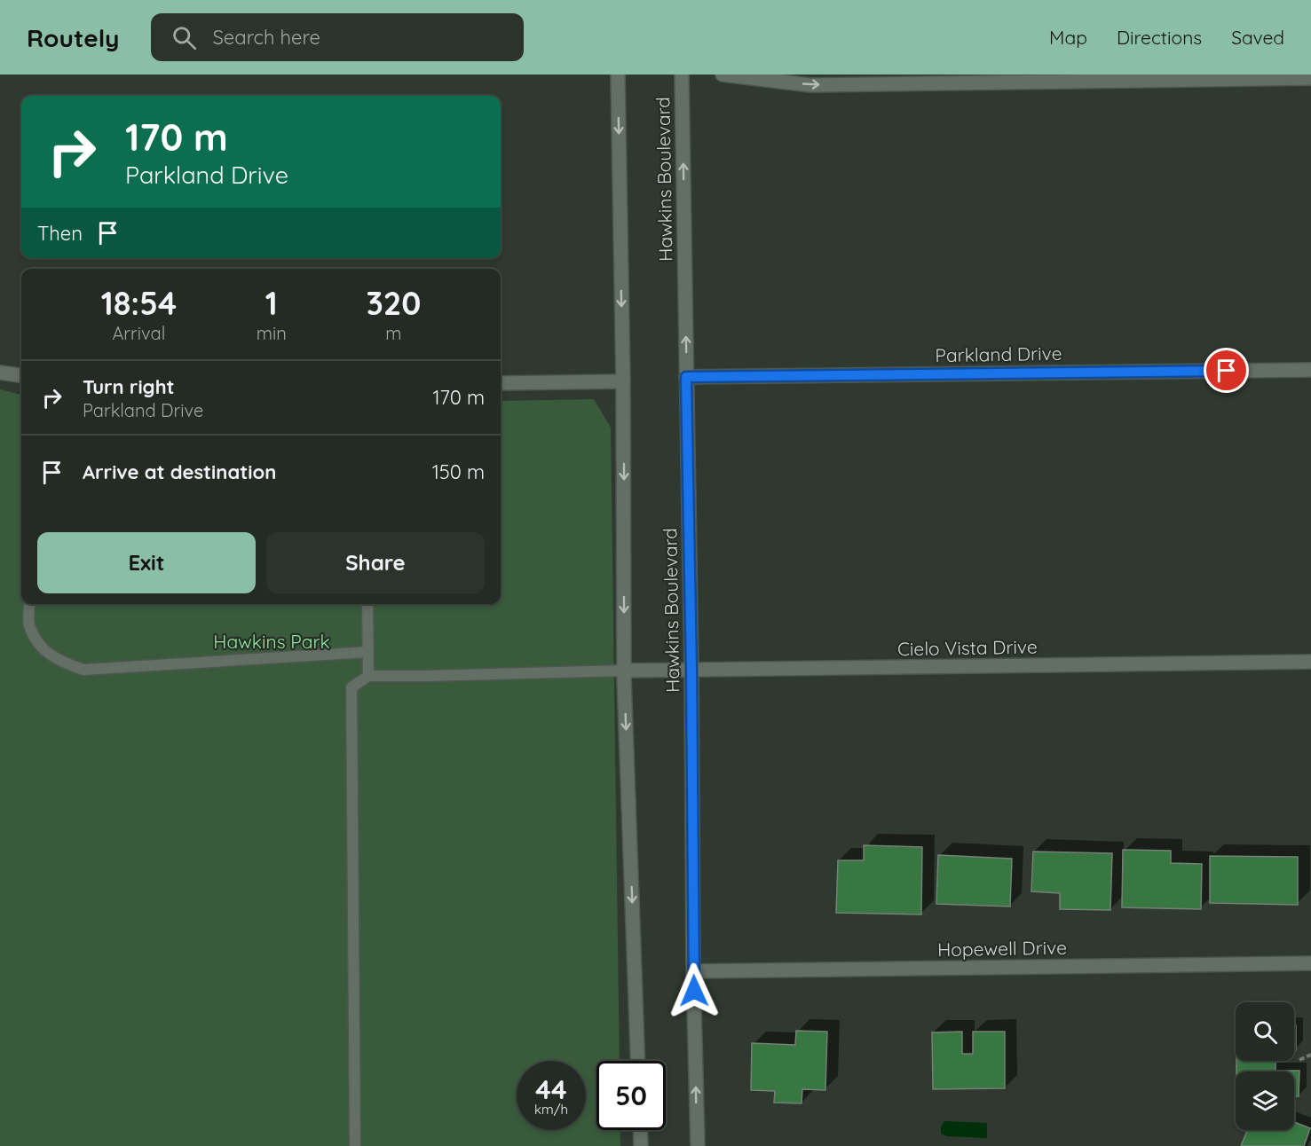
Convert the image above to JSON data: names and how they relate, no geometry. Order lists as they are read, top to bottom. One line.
{"streets":{"main road":["Hawkins Boulevard","Parkland Drive","Cielo Vista Drive","Hopewell Drive"]},"crossings":[["Hawkins Boulevard","Parkland Drive"],["Hawkins Boulevard","Cielo Vista Drive"],["Hawkins Boulevard","Hopewell Drive"]],"parks":["Hawkins Park"],"page":{"header":"Routely","search":"Search here","nav":["Map","Directions","Saved"],"turn":["170 m","Parkland Drive"],"then":"Then","eta":["18:54","Arrival","1","min","320","m"],"list":[{"name":"Turn right","note":"Parkland Drive","value":"170 m"},{"name":"Arrive at destination","value":"150 m"}],"buttons":["Exit","Share"],"speed":"44 km/h","limit":"50"}}
